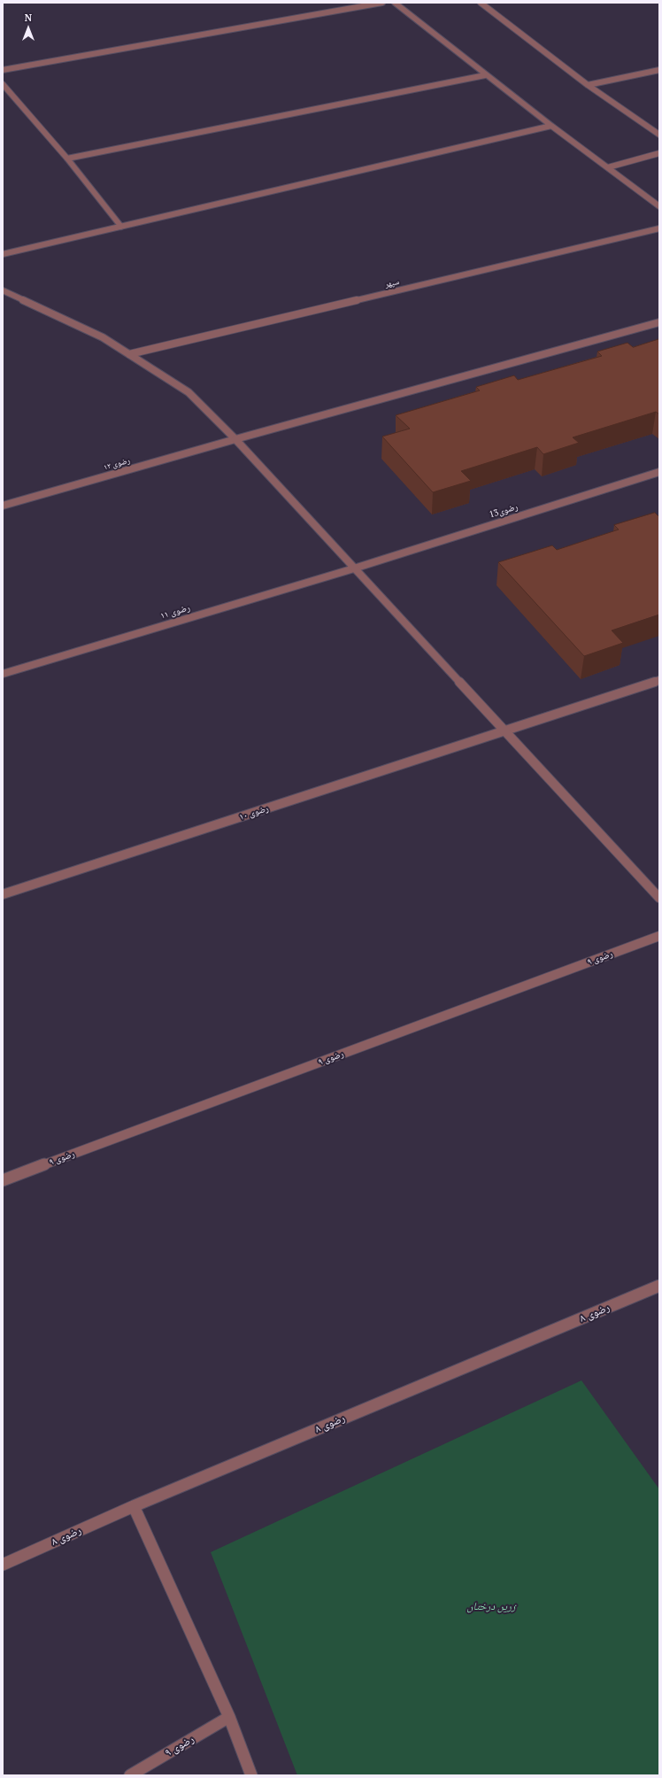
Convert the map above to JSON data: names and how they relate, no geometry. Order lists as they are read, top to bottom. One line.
{"streets":{"street":["سپهر","رضوی ۱۲","رضوی13","رضوی ۱۱","رضوی ۱۰","رضوی ۹","رضوی ۸"]},"crossings":[["رضوی13","رضوی ۱۱"]],"parks":["زرین درختان"],"north":"top"}
